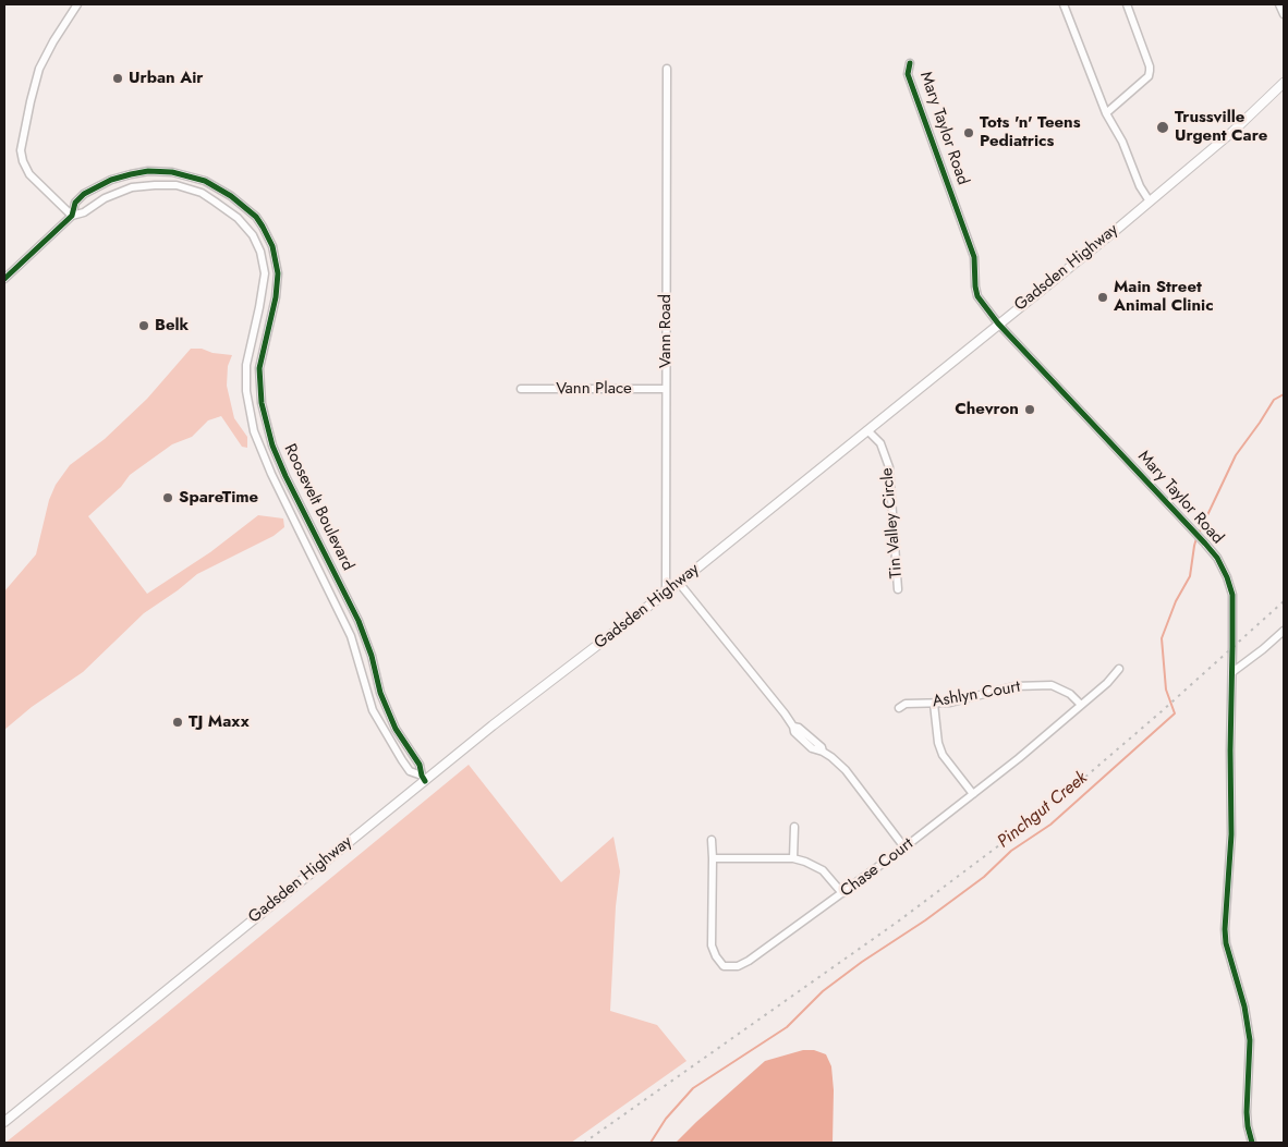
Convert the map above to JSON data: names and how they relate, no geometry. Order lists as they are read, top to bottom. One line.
{"streets":{"main road":["Gadsden Highway"],"street":["Mary Taylor Road","Vann Road","Vann Place","Roosevelt Boulevard","Tin Valley Circle","Ashlyn Court","Chase Court"]},"crossings":[["Mary Taylor Road","Gadsden Highway"],["Gadsden Highway","Vann Road"],["Gadsden Highway","Roosevelt Boulevard"],["Gadsden Highway","Tin Valley Circle"],["Vann Road","Vann Place"],["Ashlyn Court","Chase Court"]],"water":["Pinchgut Creek"],"places":["Urban Air","Trussville Urgent Care","Tots 'n' Teens Pediatrics","Main Street Animal Clinic","Belk","Chevron","SpareTime","TJ Maxx"]}
